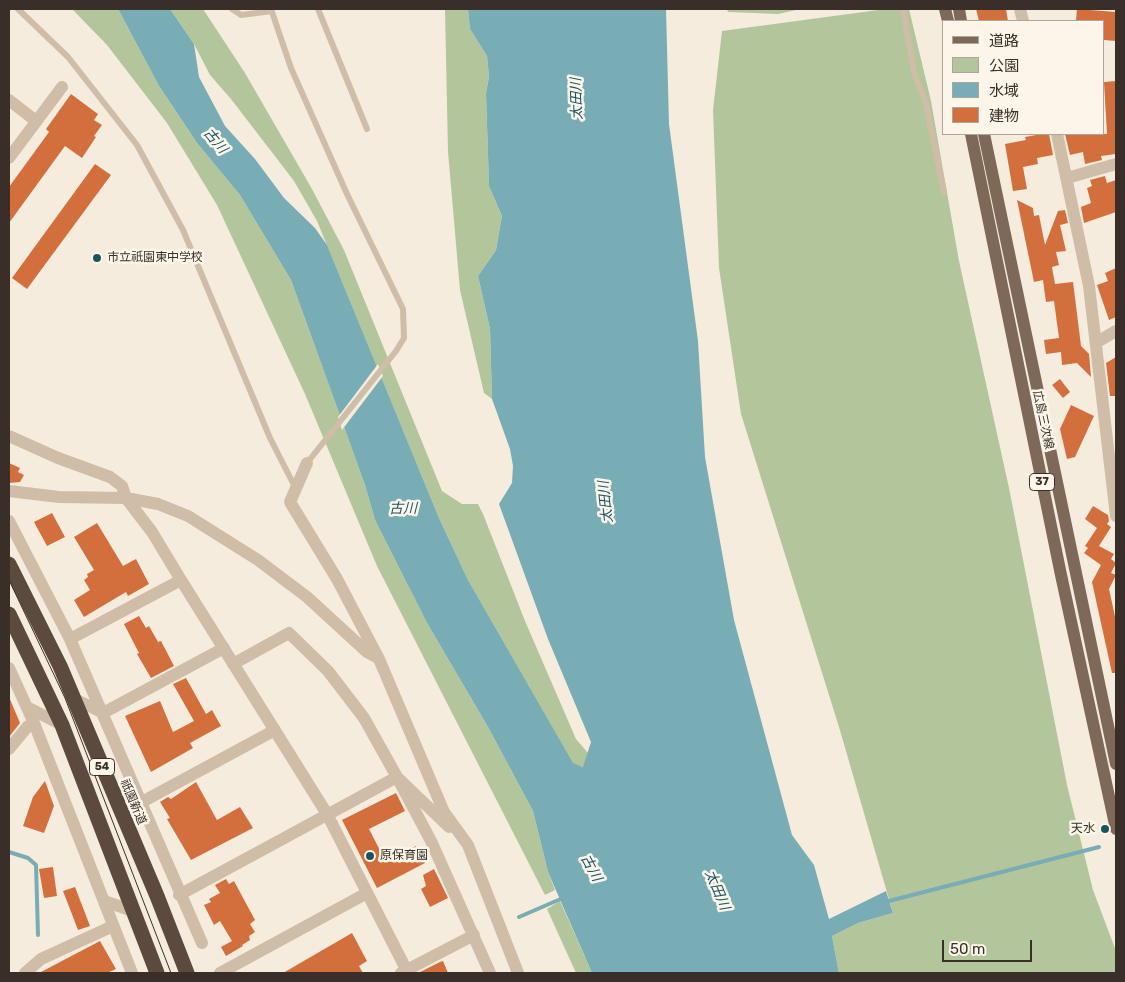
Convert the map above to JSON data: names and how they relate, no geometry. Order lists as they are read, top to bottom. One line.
{"streets":{"highway":["54","祇園新道"],"main road":["広島三次線","37"]},"water":["太田川","古川"],"places":["市立祇園東中学校","天水","原保育園"],"legend":["道路","公園","水域","建物"],"scale_bar":"50 m"}
